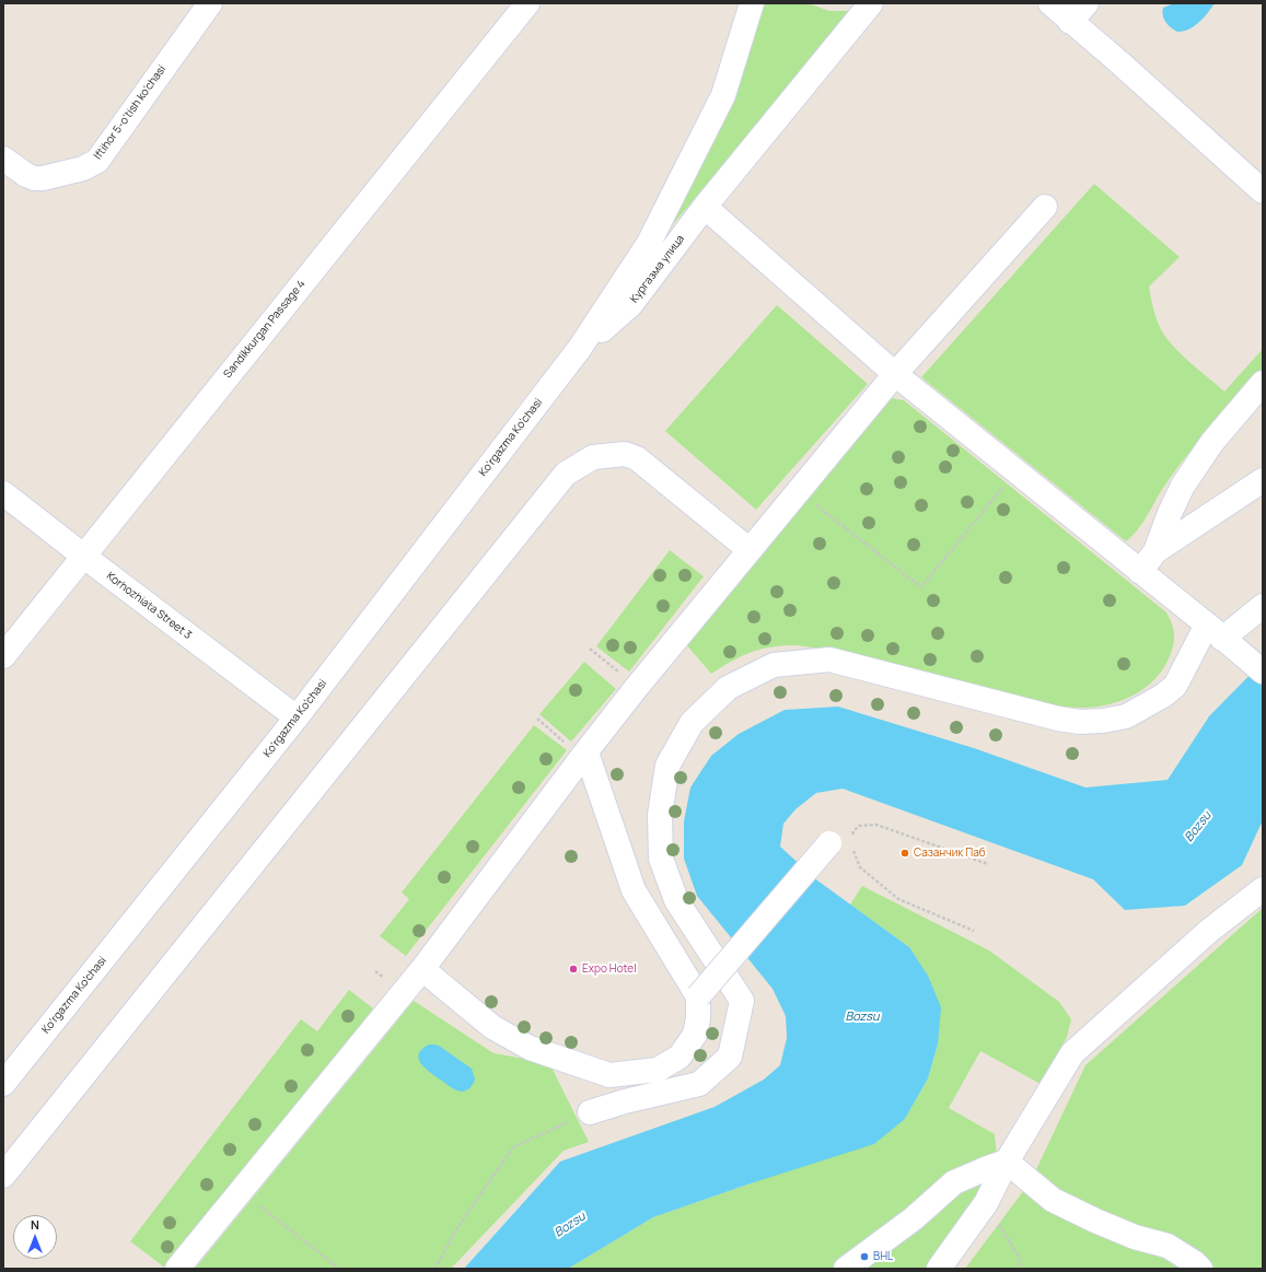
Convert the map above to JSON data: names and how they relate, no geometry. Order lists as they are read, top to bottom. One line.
{"streets":{"street":["Iftihor 5-o'tish ko'chasi","Кургазма улица","Sandikkurgаn Passage 4","Ko'rgazma Ko'chasi","Korhozhiаta Street 3"]},"crossings":[["Кургазма улица","Ko'rgazma Ko'chasi"],["Sandikkurgаn Passage 4","Korhozhiаta Street 3"],["Ko'rgazma Ko'chasi","Korhozhiаta Street 3"]],"water":["Bozsu"],"places":["Сазанчик Паб","Expo Hotel","BHL"],"north":"top"}
